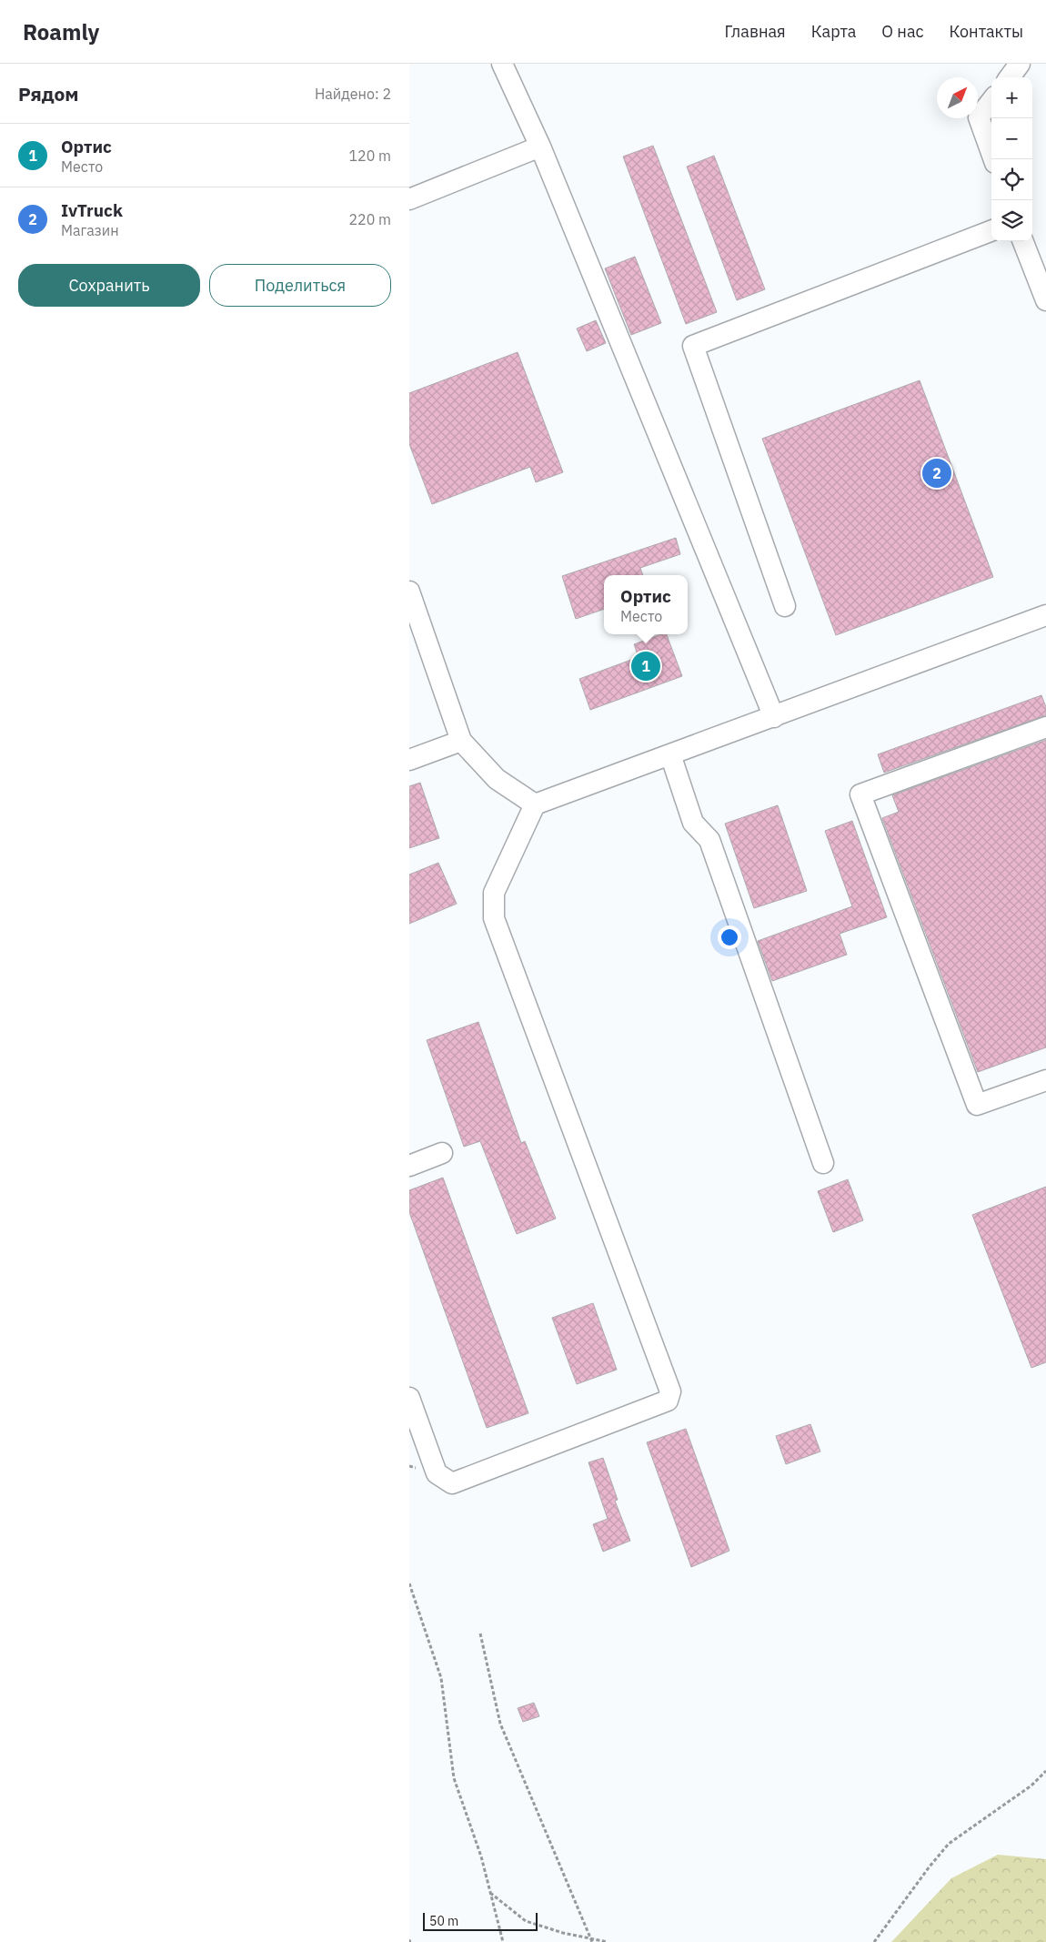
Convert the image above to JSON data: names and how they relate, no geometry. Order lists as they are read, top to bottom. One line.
{"scale_bar":"50 m","north":"top right","page":{"header":"Roamly","nav":["Главная","Карта","О нас","Контакты"],"heading":["Рядом","Найдено: 2"],"map_buttons":["+","−"],"list":[{"mark":"1","name":"Ортис","note":"Место","value":"120 m"},{"mark":"2","name":"IvTruck","note":"Магазин","value":"220 m"}],"buttons":["Сохранить","Поделиться"],"pins":["2","1"],"popup":["Ортис","Место"],"scale":"50 m"}}
